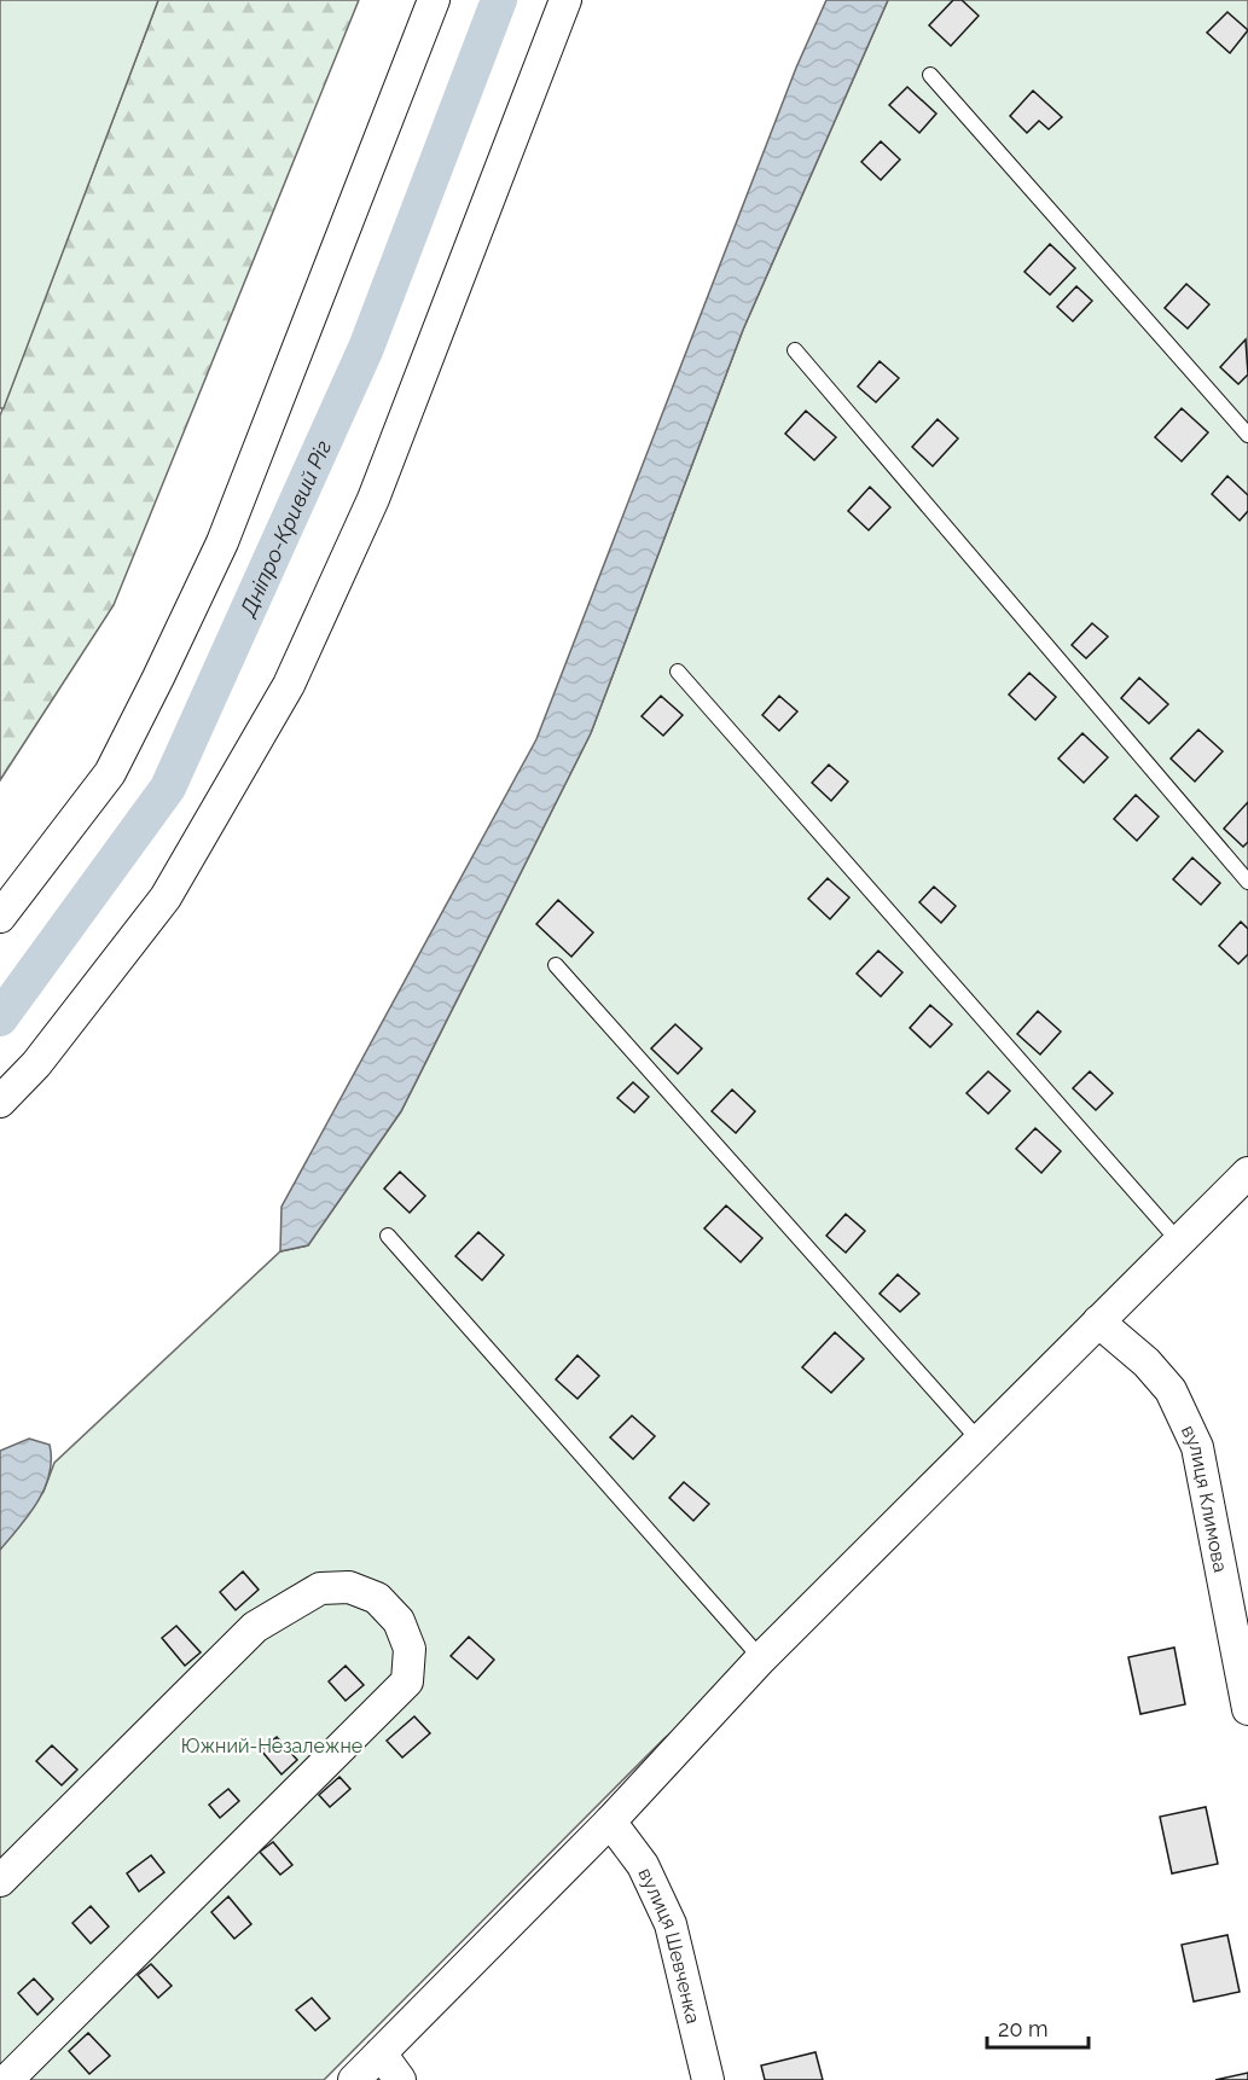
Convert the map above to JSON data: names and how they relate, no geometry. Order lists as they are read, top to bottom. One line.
{"streets":{"street":["вулиця Климова","вулиця Шевченка"]},"water":["Дніпро-Кривий Ріг"],"parks":["Южний-Незалежне"],"scale_bar":"20 m"}
